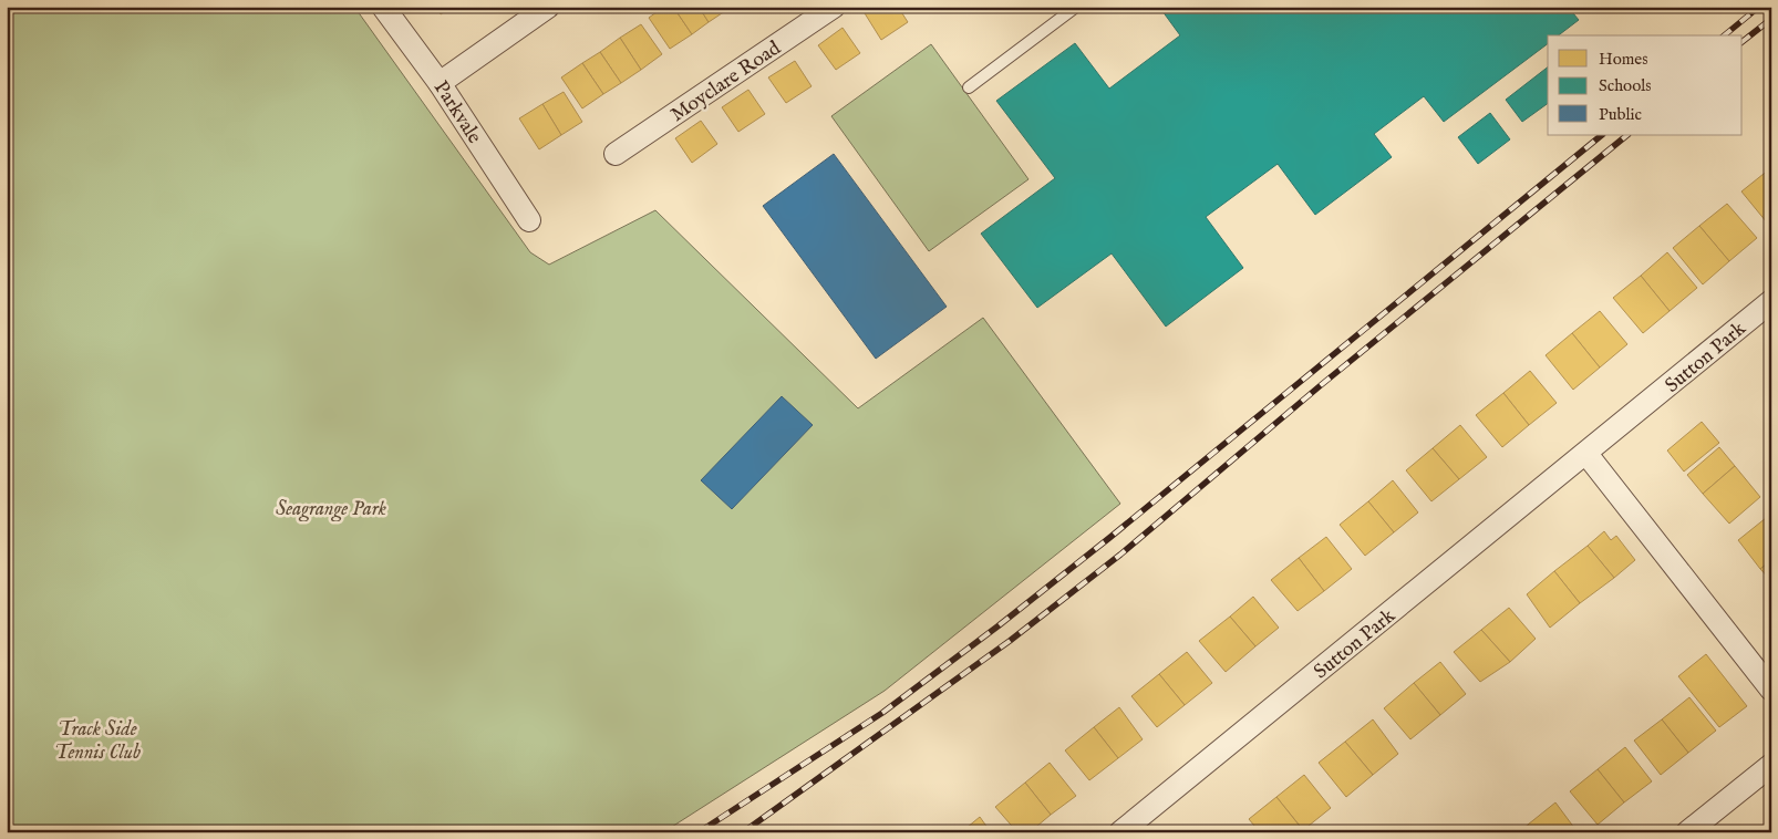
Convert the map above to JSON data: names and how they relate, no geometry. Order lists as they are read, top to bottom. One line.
{"streets":{"street":["Moyclare Road","Parkvale","Sutton Park"]},"parks":["Seagrange Park","Track Side Tennis Club"],"legend":["Homes","Schools","Public"]}
